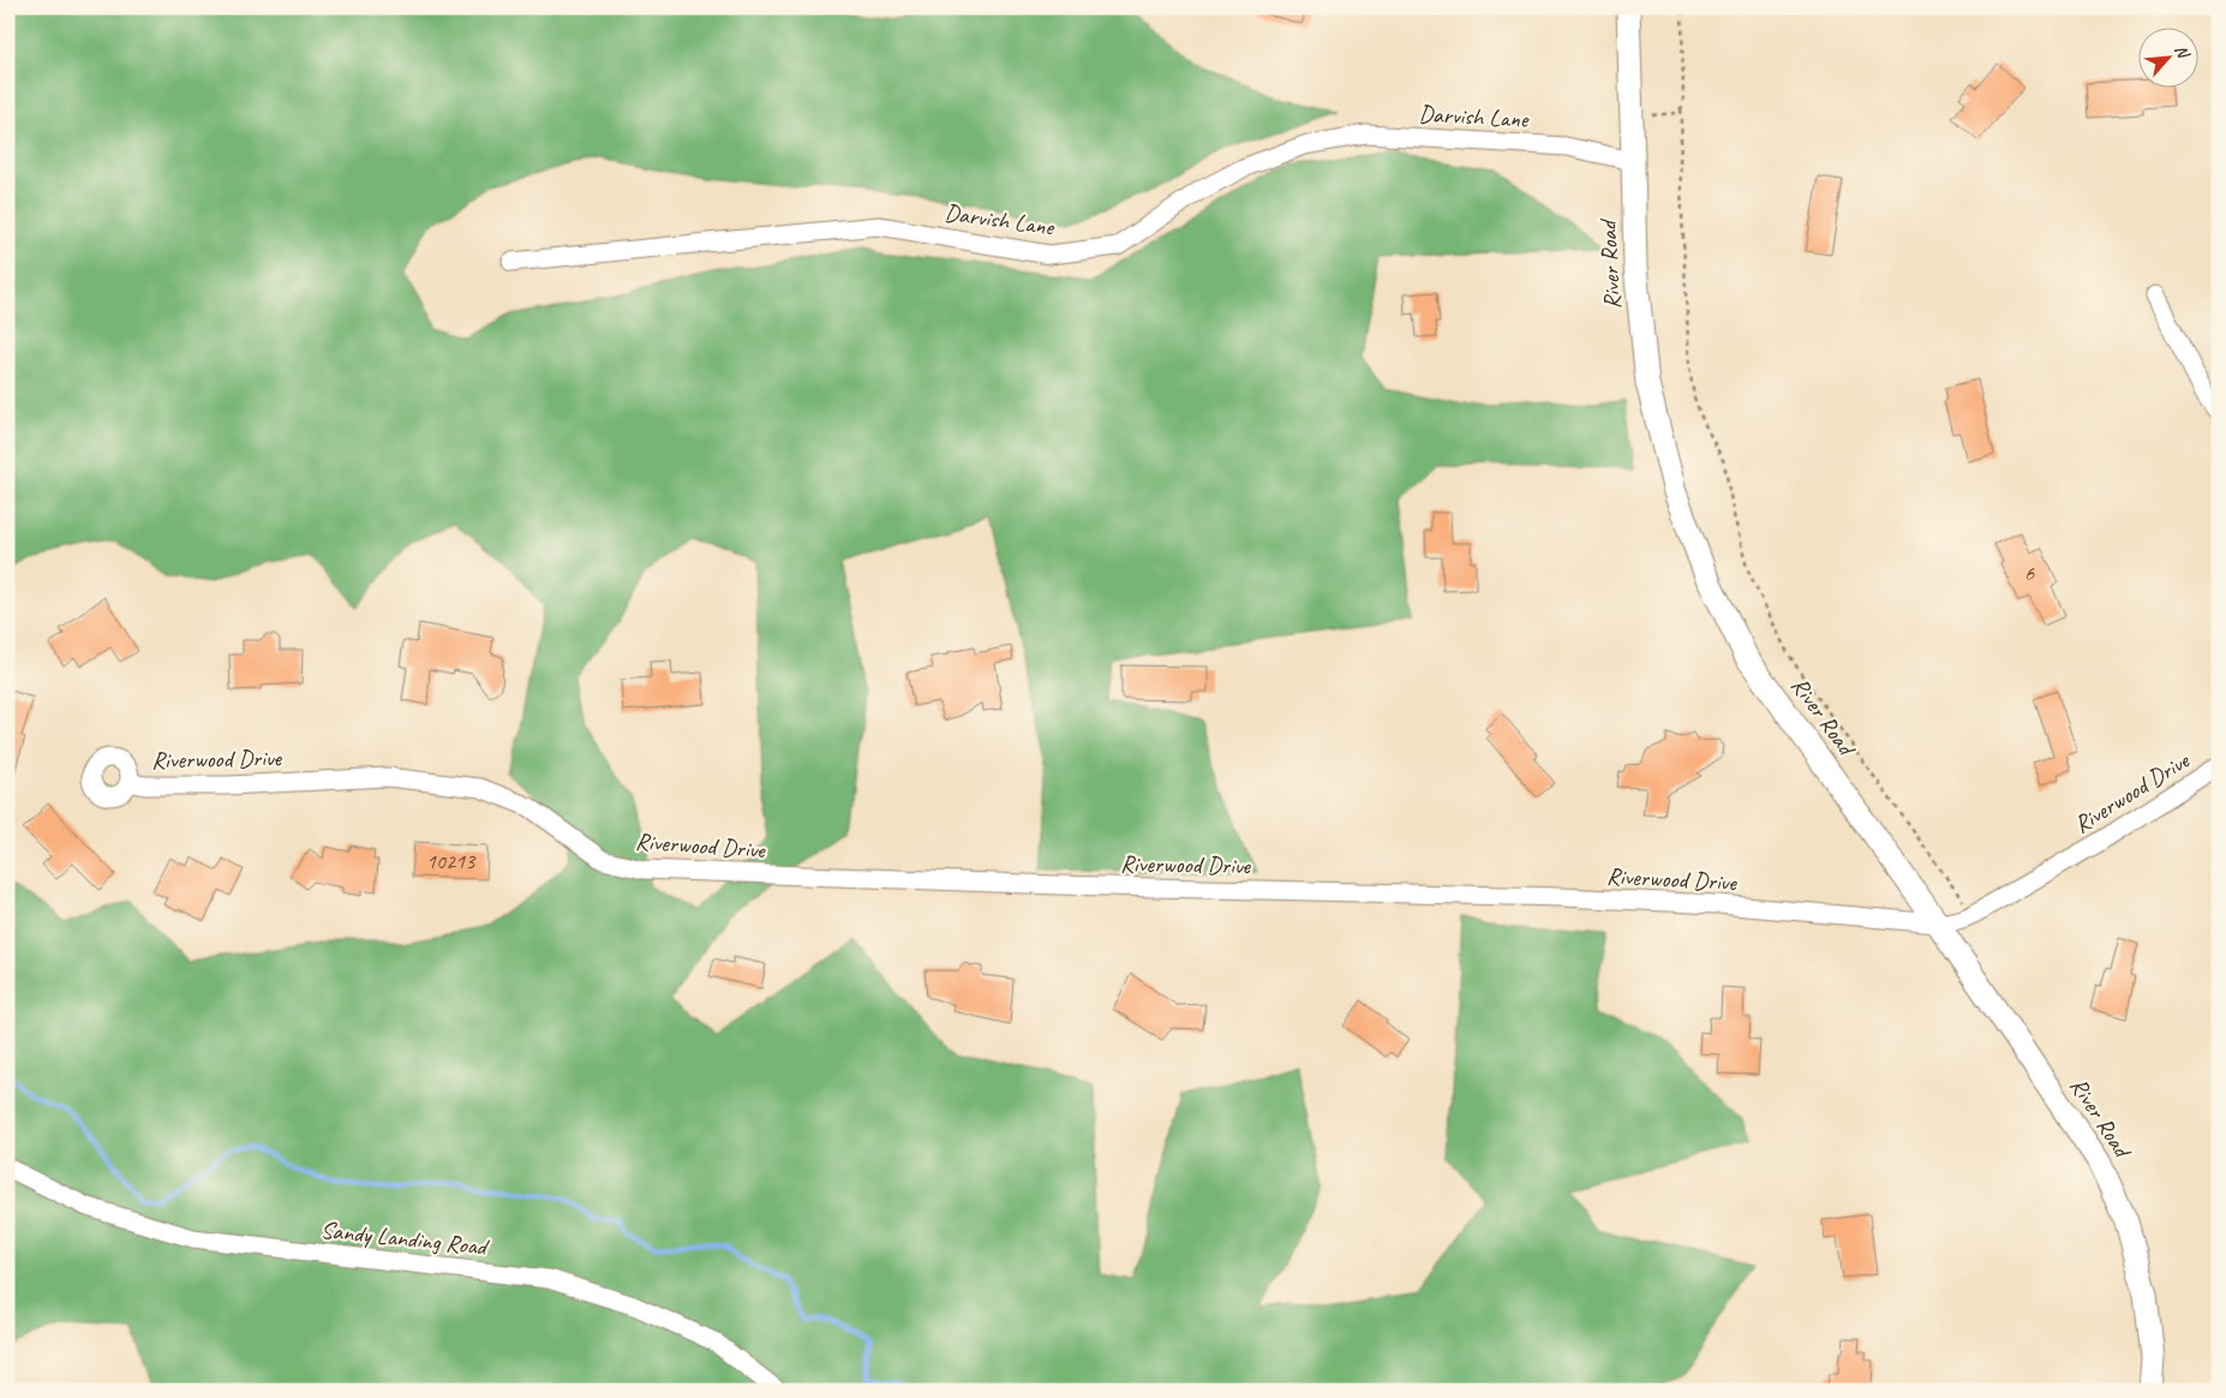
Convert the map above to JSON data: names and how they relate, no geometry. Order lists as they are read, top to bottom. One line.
{"streets":{"main road":["River Road"],"street":["Darvish Lane","Riverwood Drive","Sandy Landing Road"]},"crossings":[["Darvish Lane","River Road"],["River Road","Riverwood Drive"]],"house_numbers":["6","10213"],"north":"top right"}
